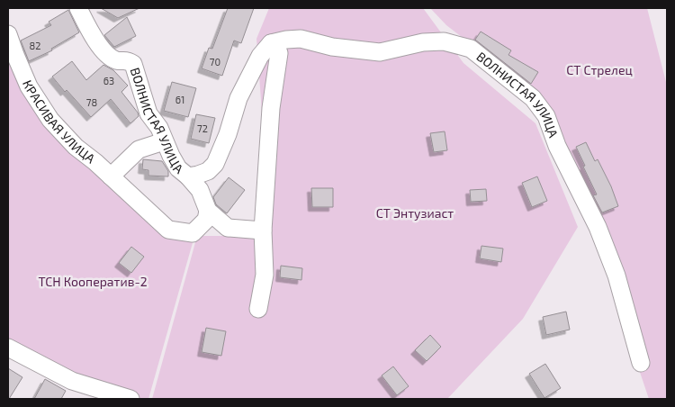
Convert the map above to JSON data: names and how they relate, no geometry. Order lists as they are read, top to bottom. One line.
{"streets":{"street":["ВОЛНИСТАЯ УЛИЦА","КРАСИВАЯ УЛИЦА"]},"crossings":[["ВОЛНИСТАЯ УЛИЦА","КРАСИВАЯ УЛИЦА"]],"parks":["СТ Стрелец","СТ Энтузиаст","ТСН Кооператив-2"],"house_numbers":["82","70","63","61","78","72"]}
